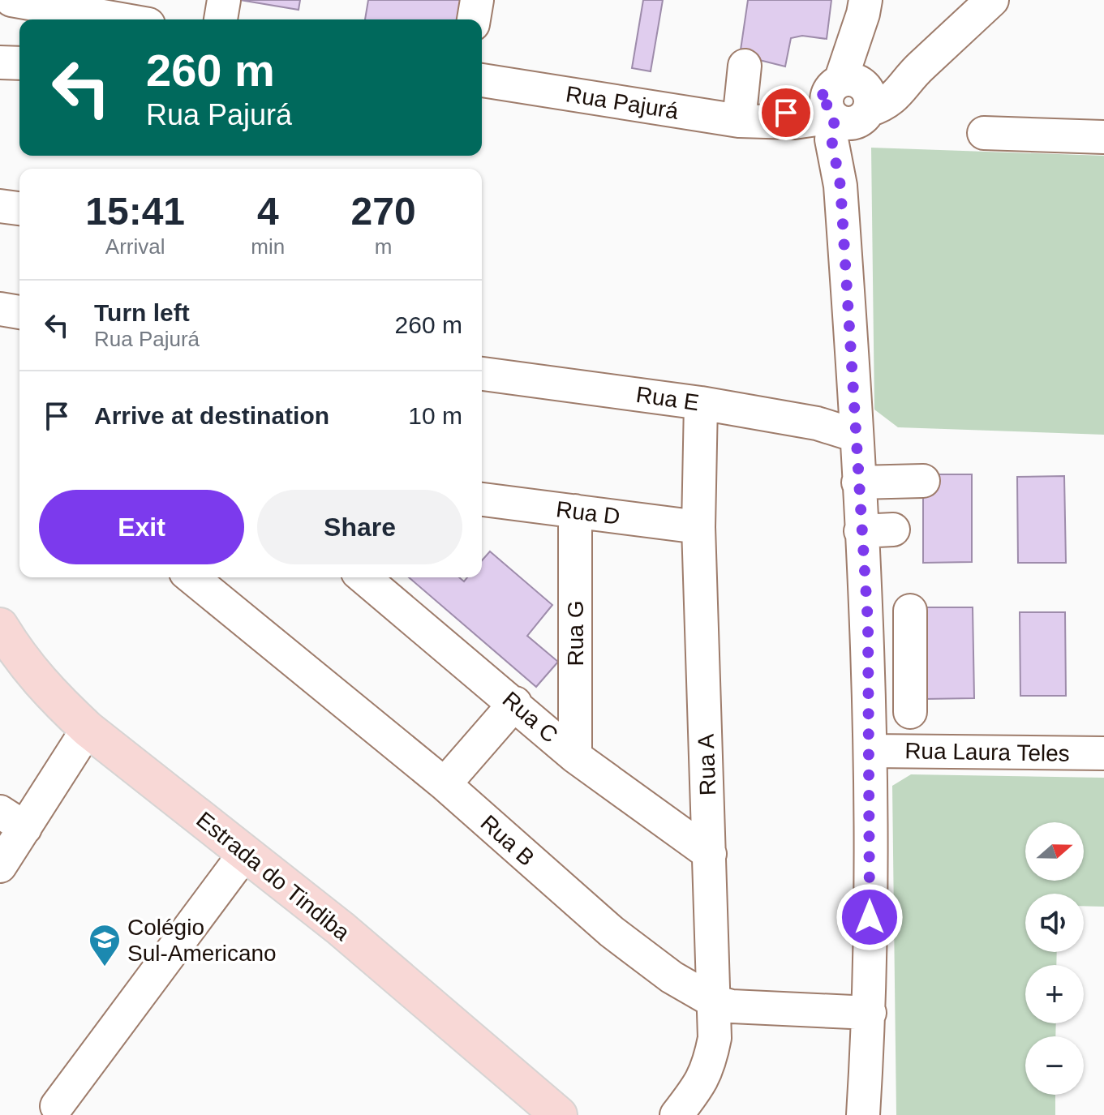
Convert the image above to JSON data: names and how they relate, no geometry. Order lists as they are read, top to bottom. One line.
{"streets":{"main road":["Estrada do Tindiba"],"street":["Rua Pajurá","Rua E","Rua D","Rua G","Rua C","Rua Laura Teles","Rua A","Rua B"]},"crossings":[["Rua E","Rua A"],["Rua D","Rua G"],["Rua D","Rua A"],["Rua G","Rua C"],["Rua C","Rua A"],["Rua A","Rua B"]],"places":{"school or university":["Colégio Sul-Americano"]},"north":"right","page":{"turn":["260 m","Rua Pajurá"],"eta":["15:41","Arrival","4","min","270","m"],"list":[{"name":"Turn left","note":"Rua Pajurá","value":"260 m"},{"name":"Arrive at destination","value":"10 m"}],"buttons":["Exit","Share"],"map_buttons":["+","−"]}}
